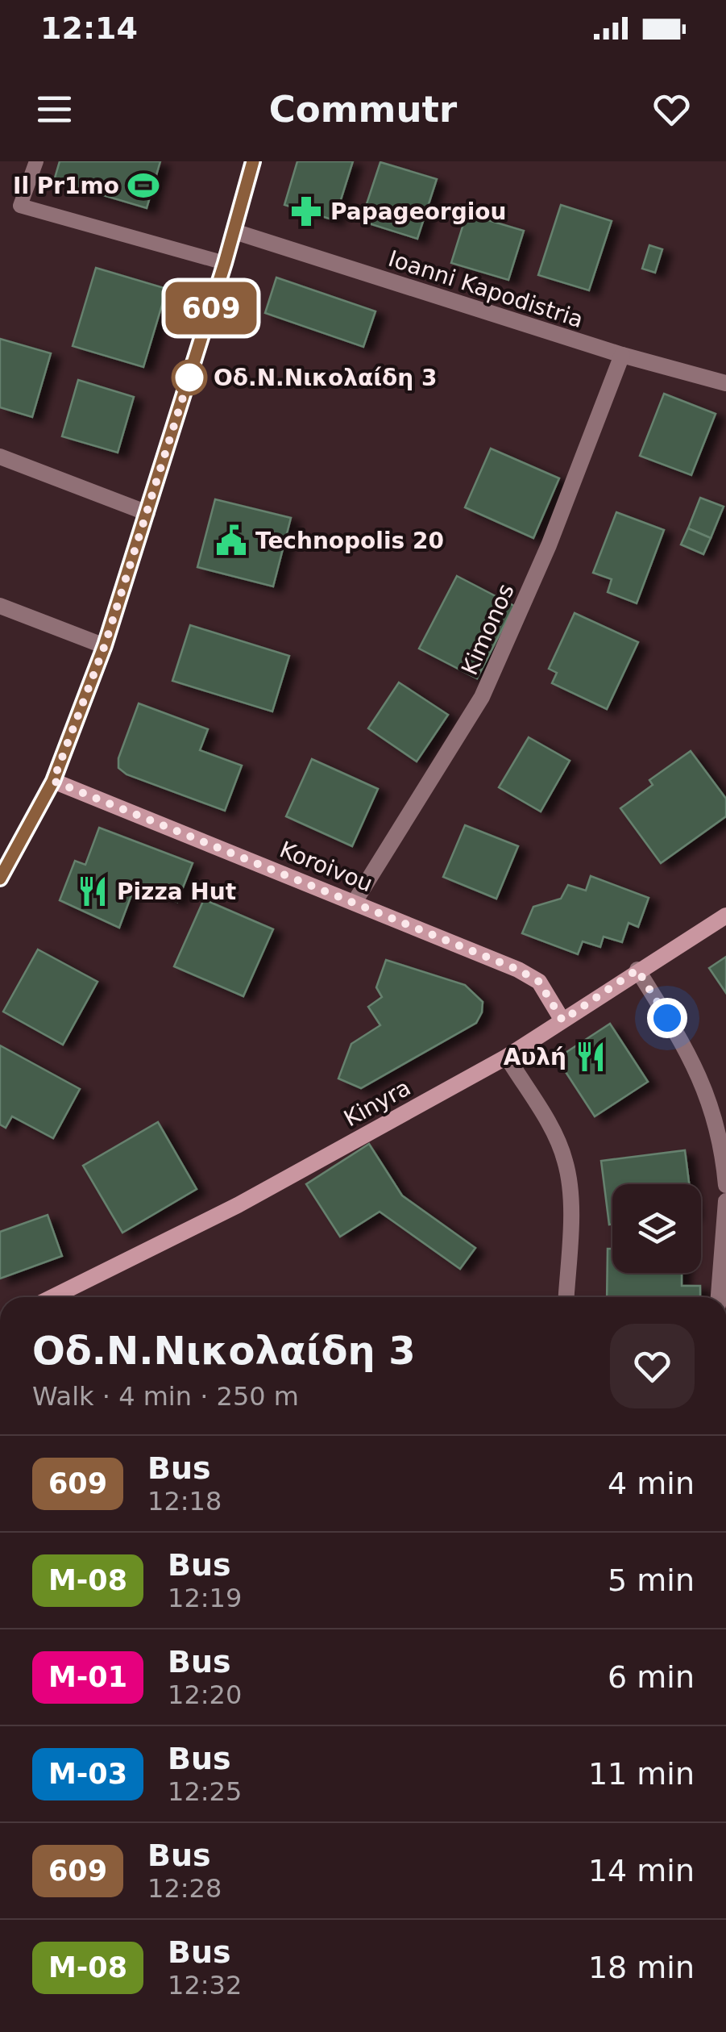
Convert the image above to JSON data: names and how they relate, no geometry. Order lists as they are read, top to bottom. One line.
{"streets":{"street":["Ioanni Kapodistria","Kimonos","Koroivou","Kinyra"]},"crossings":[["Ioanni Kapodistria","Kimonos"],["Kimonos","Koroivou"],["Koroivou","Kinyra"]],"places":{"sports":["Il Pr1mo"],"pharmacy":["Papageorgiou"],"other":["Οδ.Ν.Νικολαίδη 3"],"public building":["Technopolis 20"],"restaurant":["Pizza Hut","Αυλή"]},"lines":["bus line 609"],"page":{"status":"12:14","header":"Commutr","on_map":"609","heading":["Οδ.Ν.Νικολαίδη 3","Walk · 4 min · 250 m"],"list":[{"mark":"609","name":"Bus","note":"12:18","value":"4 min"},{"mark":"M-08","name":"Bus","note":"12:19","value":"5 min"},{"mark":"M-01","name":"Bus","note":"12:20","value":"6 min"},{"mark":"M-03","name":"Bus","note":"12:25","value":"11 min"},{"mark":"609","name":"Bus","note":"12:28","value":"14 min"},{"mark":"M-08","name":"Bus","note":"12:32","value":"18 min"}]}}
